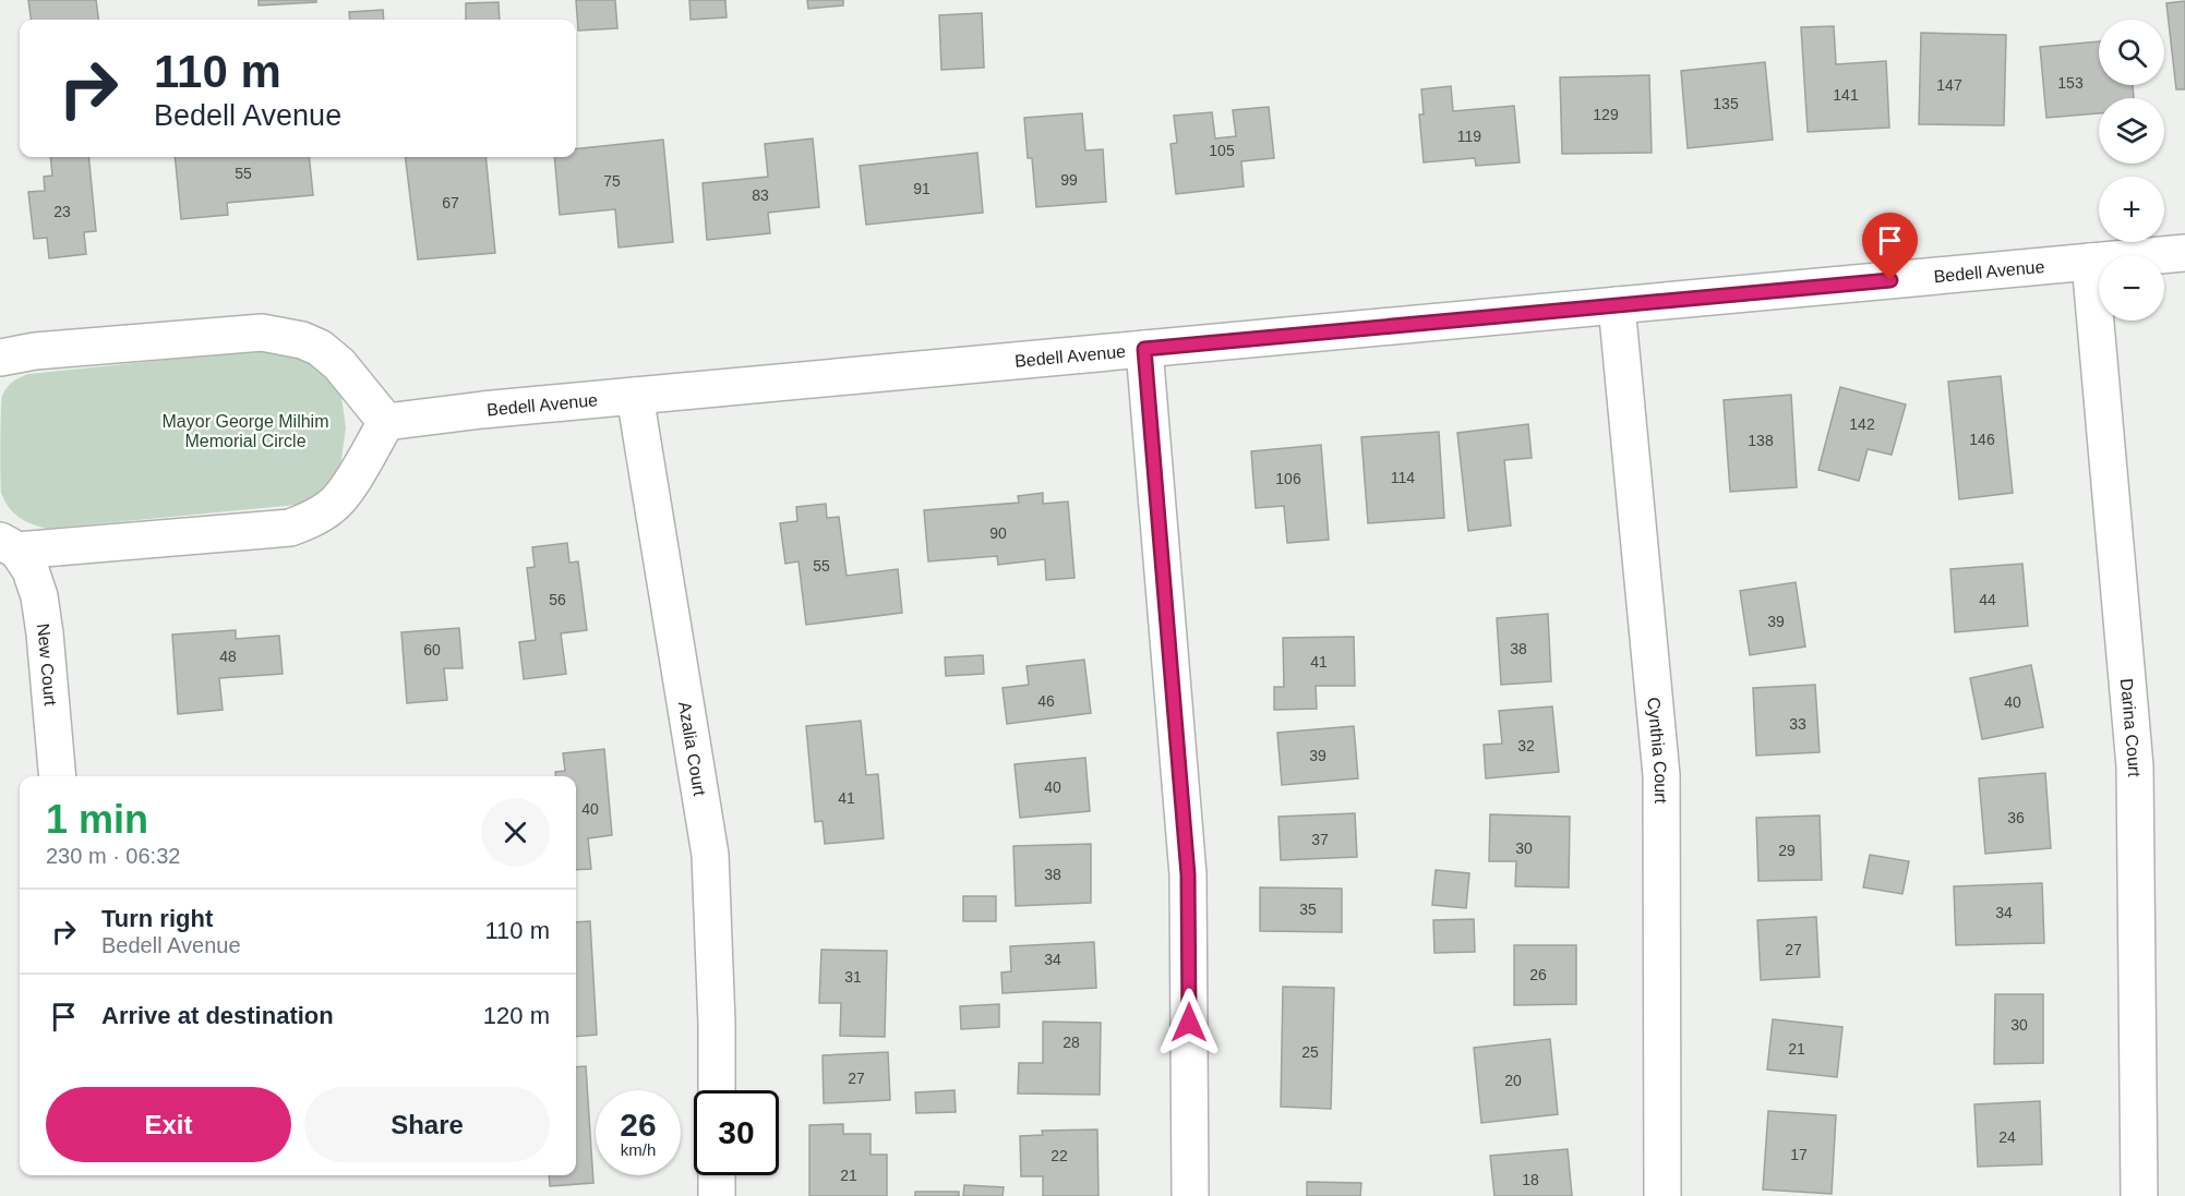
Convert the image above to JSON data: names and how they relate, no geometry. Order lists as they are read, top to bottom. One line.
{"streets":{"street":["Bedell Avenue","New Court","Darina Court","Azalia Court","Cynthia Court"]},"crossings":[["Bedell Avenue","Darina Court"],["Bedell Avenue","Azalia Court"],["Bedell Avenue","Cynthia Court"]],"parks":["Mayor George Milhim Memorial Circle"],"house_numbers":["153","147","141","135","129","119","105","55","99","75","91","83","67","23","142","146","138","114","106","90","55","56","44","39","38","60","48","41","46","40","33","32","39","40","41","40","36","37","30","29","38","35","34","27","34","26","31","30","28","21","25","27","20","24","17","22","21","18"],"page":{"map_buttons":["+","−"],"turn":["110 m","Bedell Avenue"],"heading":["1 min","230 m · 06:32"],"list":[{"name":"Turn right","note":"Bedell Avenue","value":"110 m"},{"name":"Arrive at destination","value":"120 m"}],"buttons":["Exit","Share"],"speed":"26 km/h","limit":"30"}}
